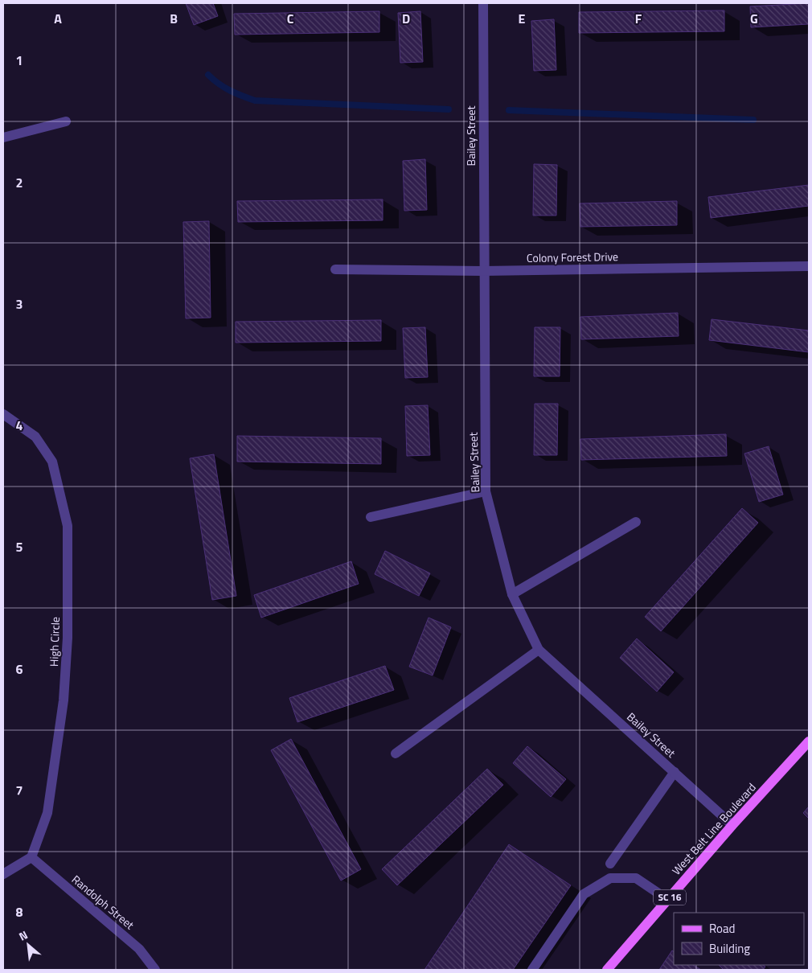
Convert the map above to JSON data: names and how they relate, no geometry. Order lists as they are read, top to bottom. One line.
{"streets":{"main road":["West Belt Line Boulevard","SC 16"],"street":["Bailey Street","Colony Forest Drive","High Circle","Randolph Street"]},"crossings":[["Bailey Street","Colony Forest Drive"],["Bailey Street","West Belt Line Boulevard"],["High Circle","Randolph Street"]],"legend":["Road","Building"],"north":"top left","grid":{"columns":["A","B","C","D","E","F","G"],"rows":["1","2","3","4","5","6","7","8"]}}
